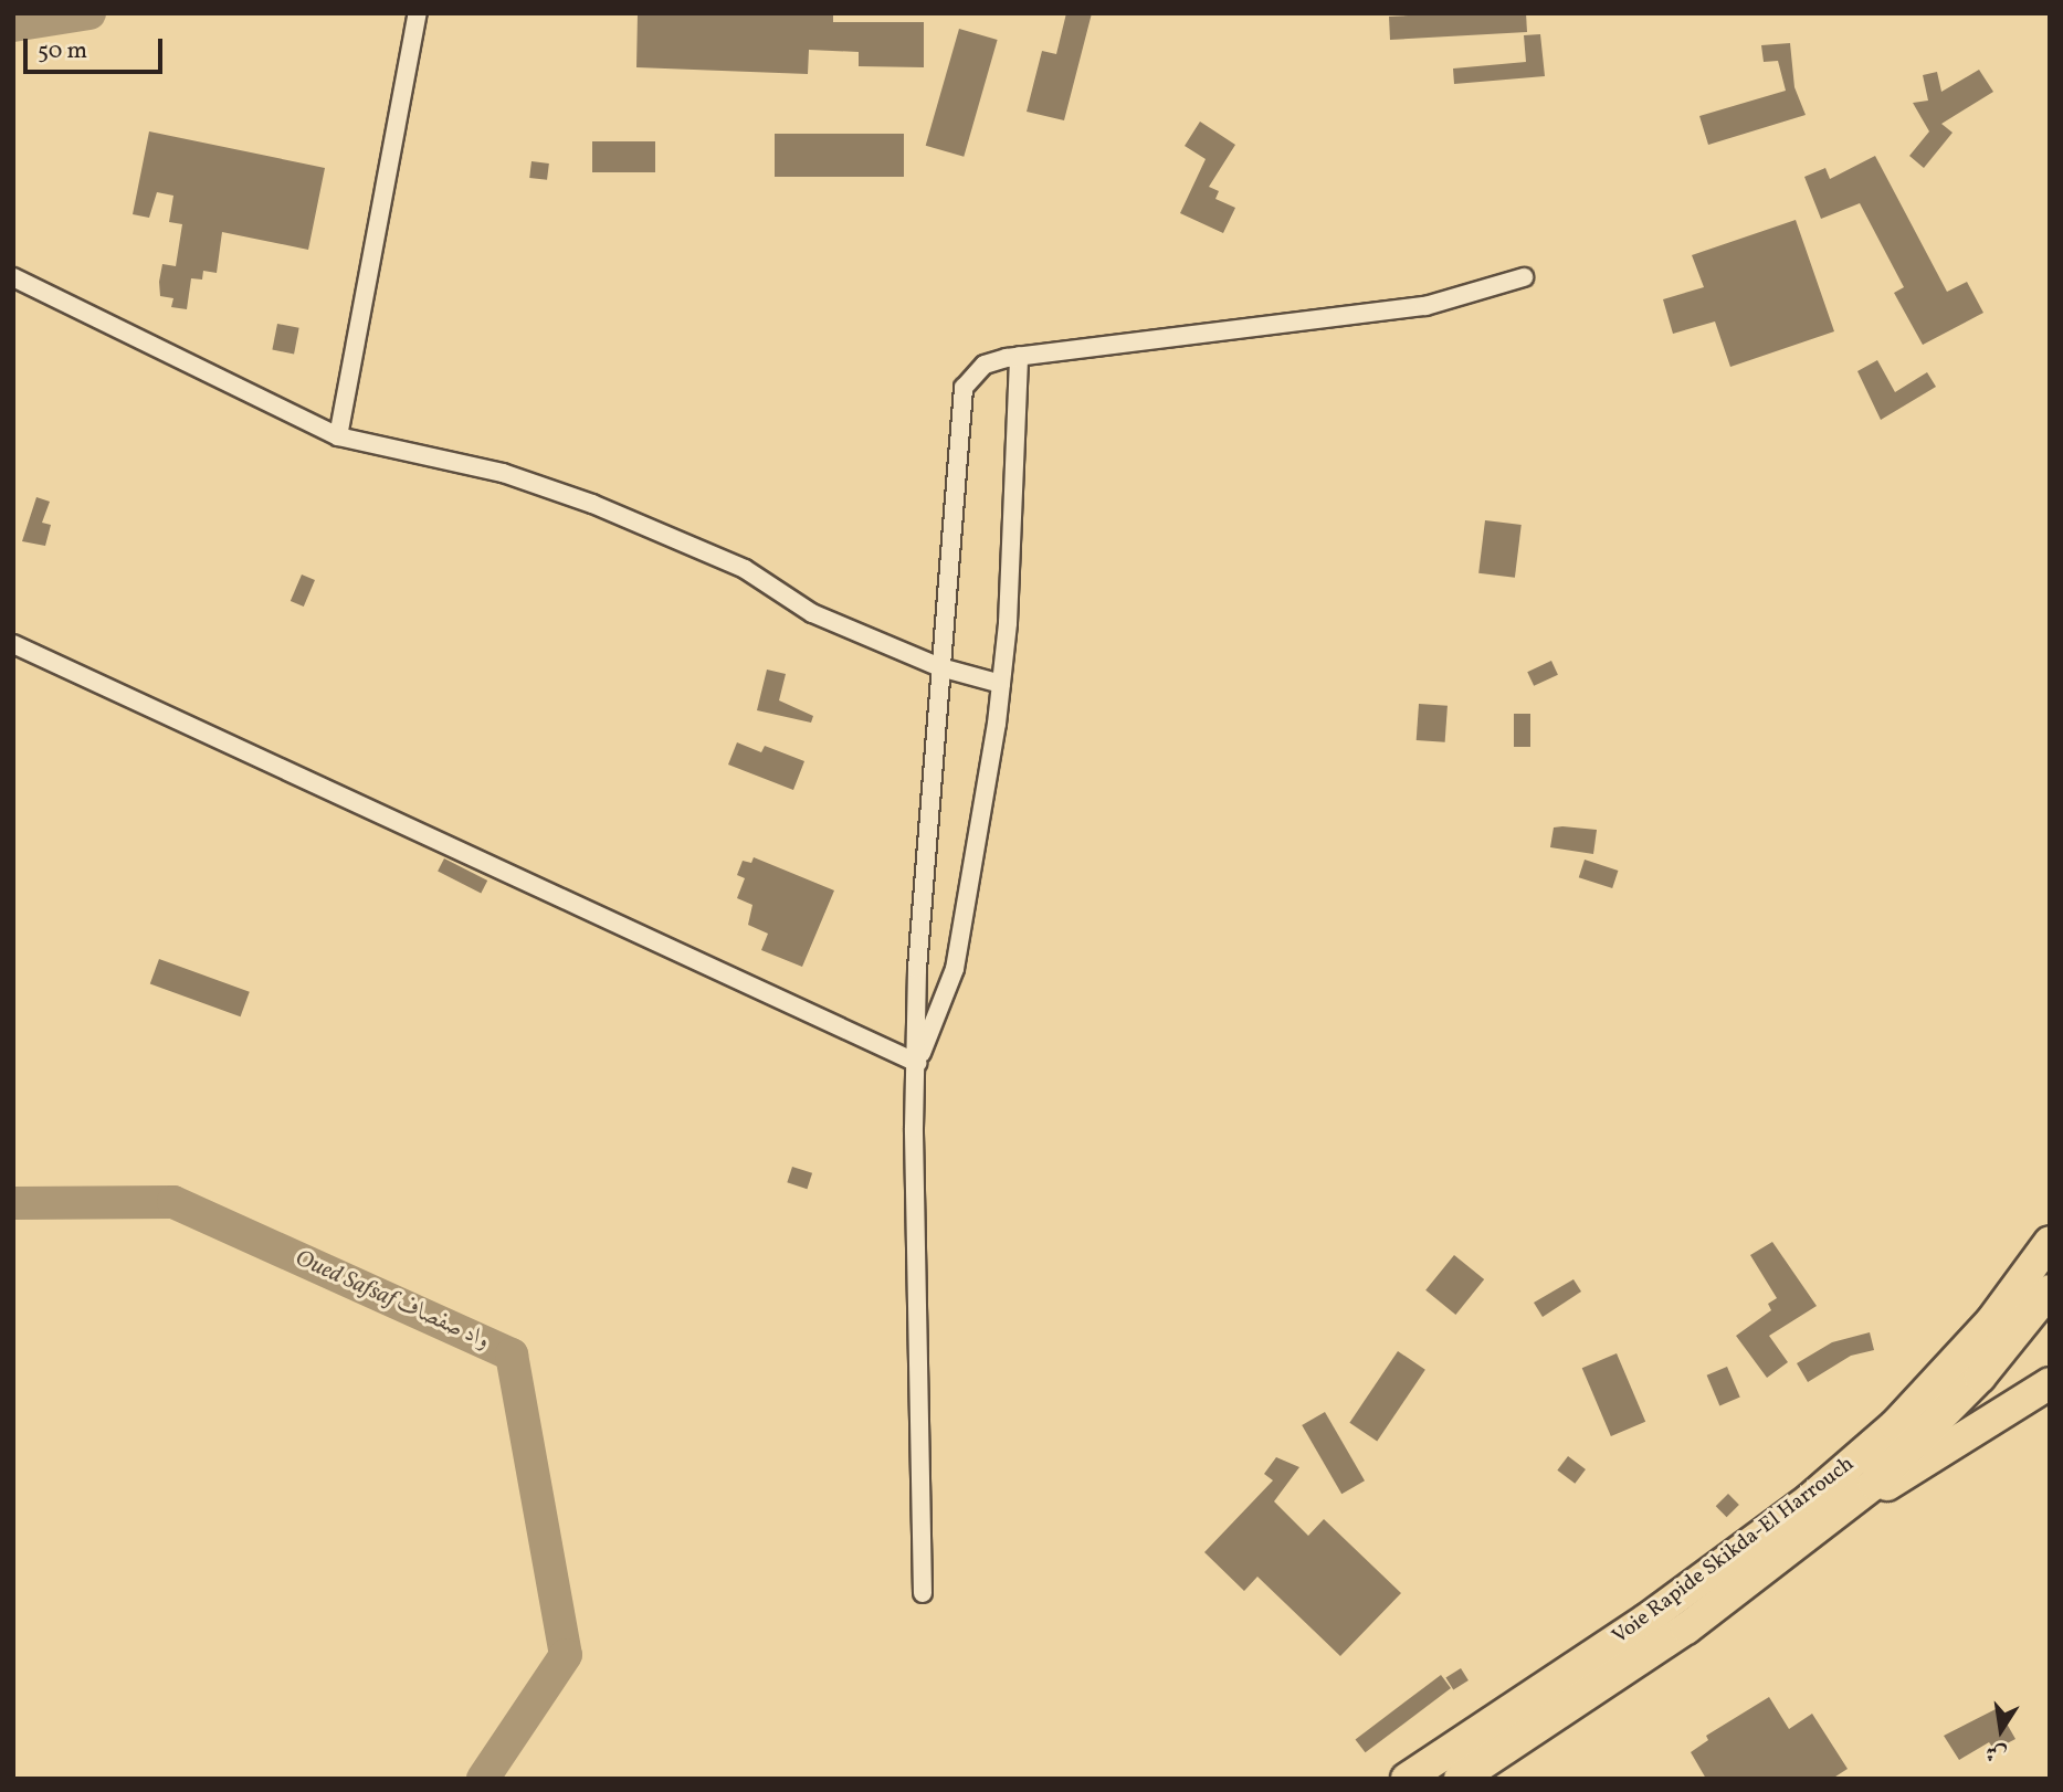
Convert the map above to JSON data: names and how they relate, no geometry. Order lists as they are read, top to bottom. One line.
{"streets":{"highway":["Voie Rapide Skikda-El Harrouch"]},"water":["Oued Safsaf واد صفصاف"],"scale_bar":"50 m","north":"bottom"}
